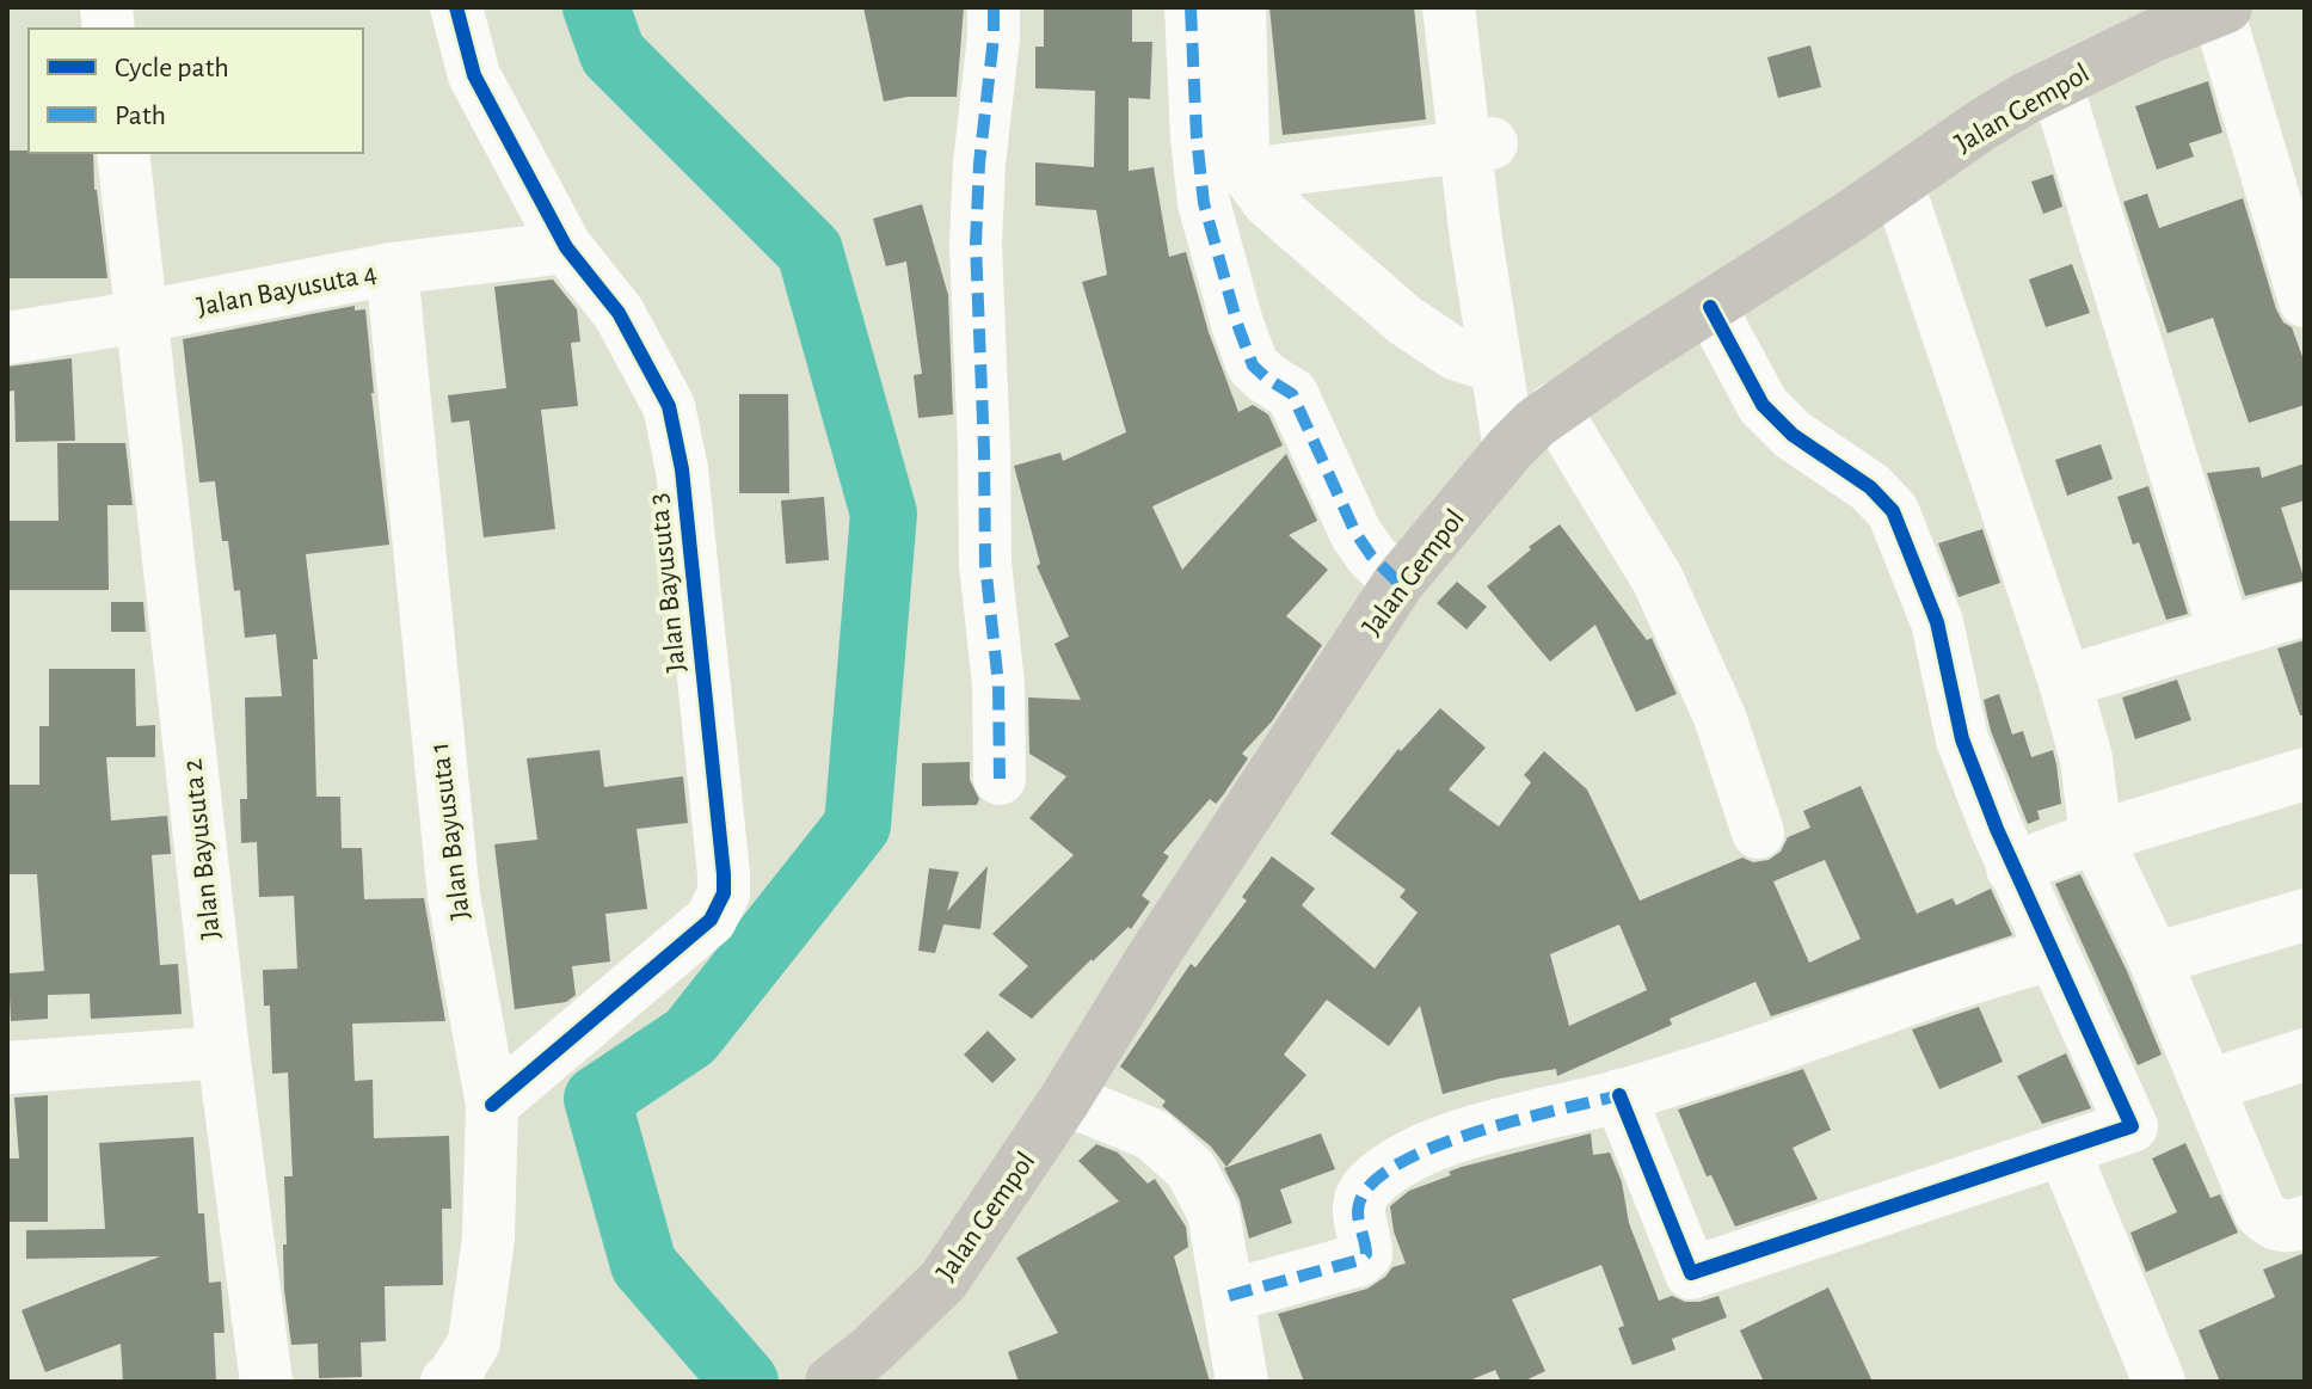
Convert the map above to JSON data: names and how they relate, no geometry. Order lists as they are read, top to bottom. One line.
{"streets":{"main road":["Jalan Gempol"],"street":["Jalan Bayusuta 4","Jalan Bayusuta 3","Jalan Bayusuta 1","Jalan Bayusuta 2"]},"crossings":[["Jalan Bayusuta 4","Jalan Bayusuta 3"],["Jalan Bayusuta 4","Jalan Bayusuta 1"],["Jalan Bayusuta 4","Jalan Bayusuta 2"],["Jalan Bayusuta 3","Jalan Bayusuta 1"]],"legend":["Cycle path","Path"]}
